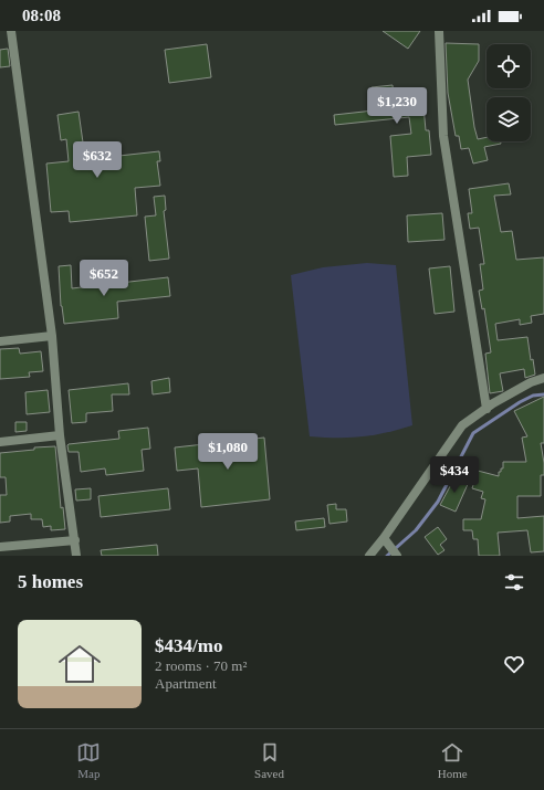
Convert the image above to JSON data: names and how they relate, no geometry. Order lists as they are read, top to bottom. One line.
{"page":{"status":"08:08","price":["$1,230","$632","$652","$1,080","$434"],"heading":"5 homes","list":[{"name":"$434/mo","note":"2 rooms · 70 m² · Apartment"}],"tabs":["Map","Saved","Home"]}}
